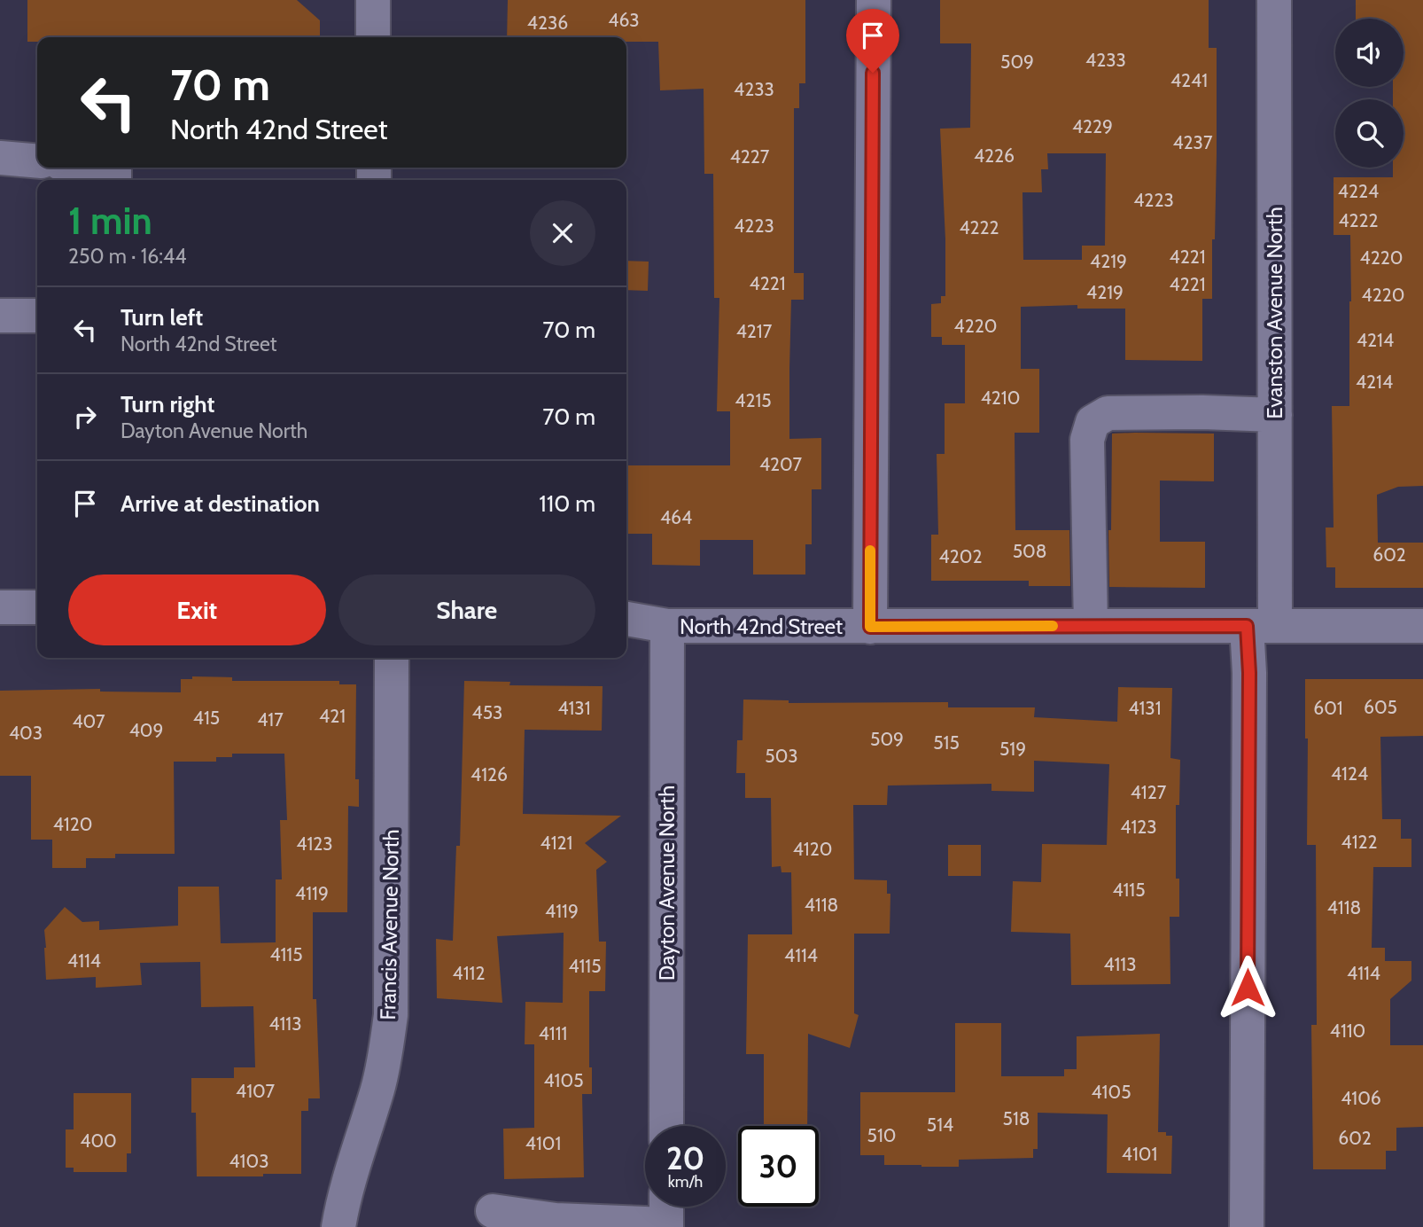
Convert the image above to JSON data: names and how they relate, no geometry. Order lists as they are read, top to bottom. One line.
{"streets":{"street":["Evanston Avenue North","North 42nd Street","Dayton Avenue North","Francis Avenue North"]},"crossings":[["Evanston Avenue North","North 42nd Street"],["North 42nd Street","Dayton Avenue North"]],"house_numbers":["463","4236","4233","509","4241","4233","4229","4237","4226","4227","4224","4223","4222","4223","4222","4221","4220","4219","4221","4221","4219","4220","4220","4217","4214","4214","4210","4215","4207","464","508","602","4202","605","4131","4131","601","453","421","415","417","407","409","403","509","515","519","503","4124","4126","4127","4120","4123","4122","4121","4123","4120","4115","4119","4118","4118","4119","4115","4114","4114","4113","4115","4112","4114","4113","4110","4111","4105","4107","4105","4106","518","514","510","602","400","4101","4101","4103"],"page":{"turn":["70 m","North 42nd Street"],"heading":["1 min","250 m · 16:44"],"list":[{"name":"Turn left","note":"North 42nd Street","value":"70 m"},{"name":"Turn right","note":"Dayton Avenue North","value":"70 m"},{"name":"Arrive at destination","value":"110 m"}],"buttons":["Exit","Share"],"speed":"20 km/h","limit":"30"}}
